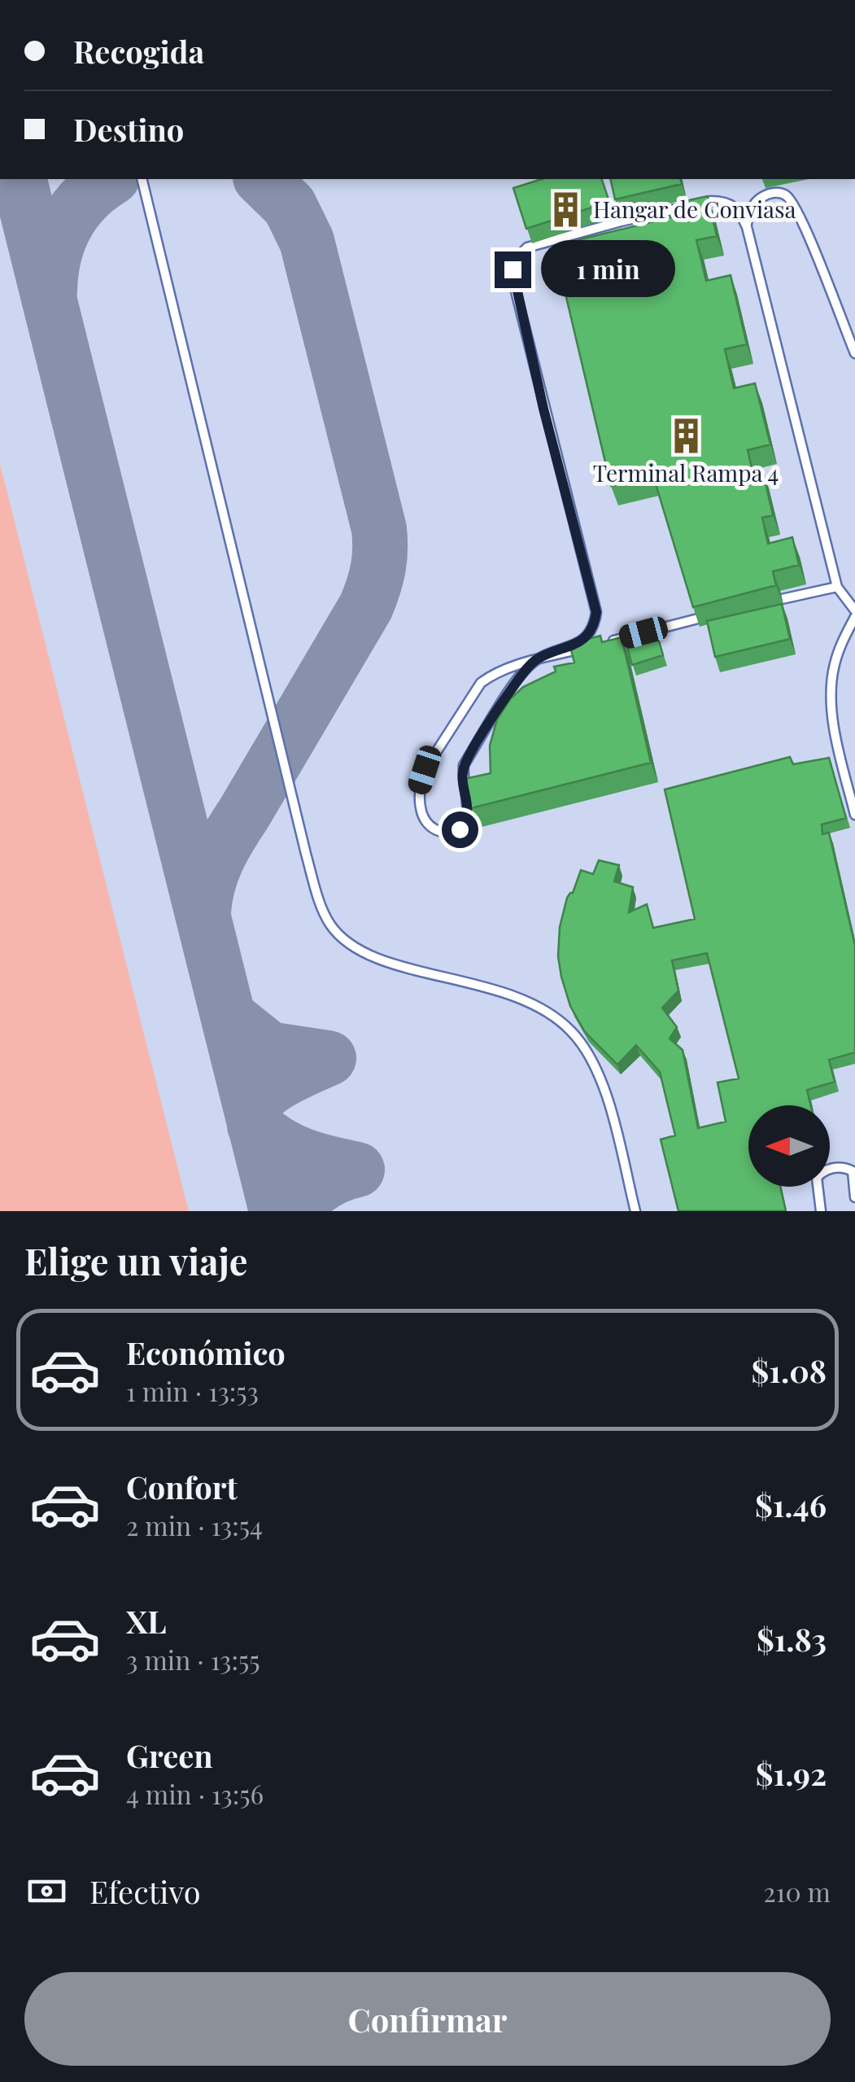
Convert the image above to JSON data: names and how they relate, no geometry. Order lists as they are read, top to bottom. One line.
{"places":{"building":["Hangar de Conviasa","Terminal Rampa 4"]},"north":"left","page":{"banner":["Recogida","Destino"],"bubble":"1 min","heading":"Elige un viaje","list":[{"name":"Económico","note":"1 min · 13:53","value":"$1.08"},{"name":"Confort","note":"2 min · 13:54","value":"$1.46"},{"name":"XL","note":"3 min · 13:55","value":"$1.83"},{"name":"Green","note":"4 min · 13:56","value":"$1.92"}],"pay":["Efectivo","210 m"],"buttons":"Confirmar"}}
